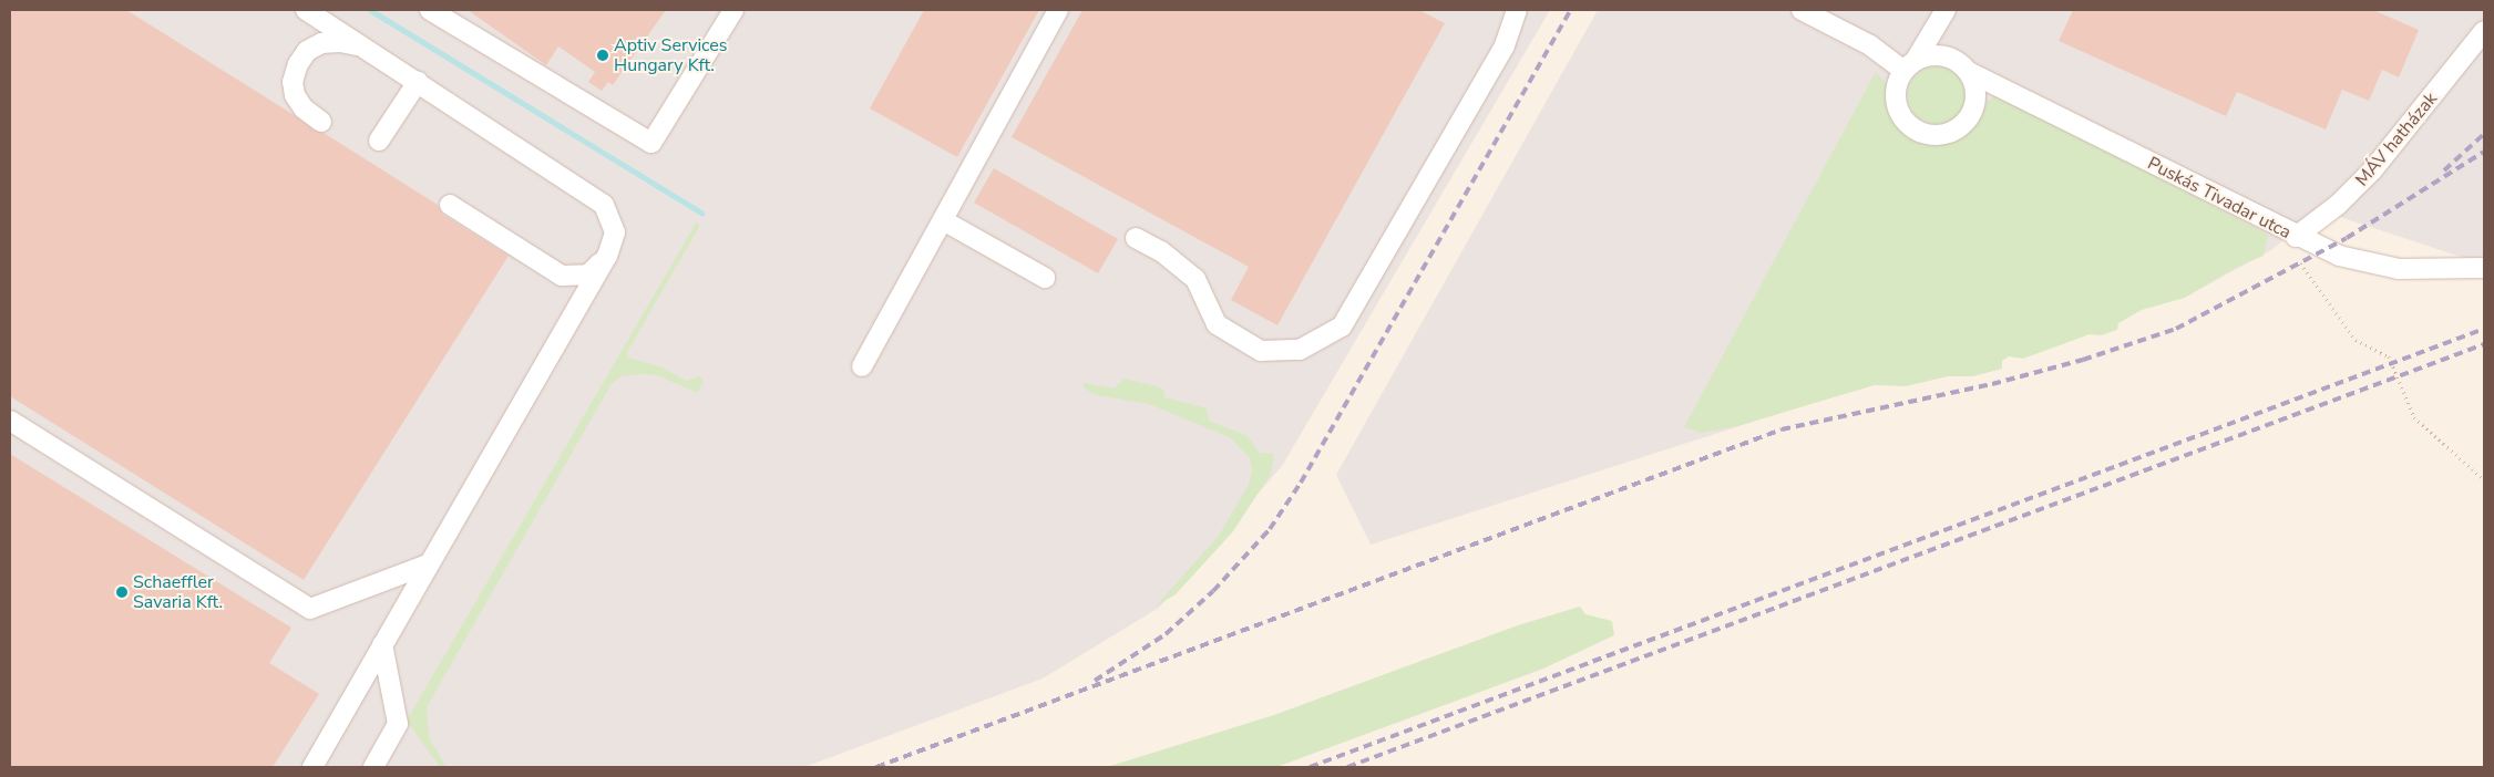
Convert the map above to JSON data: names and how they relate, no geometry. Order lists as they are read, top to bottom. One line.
{"streets":{"street":["MÁV hatházak","Puskás Tivadar utca"]},"crossings":[["MÁV hatházak","Puskás Tivadar utca"]],"places":["Aptiv Services Hungary Kft.","Schaeffler Savaria Kft."]}
